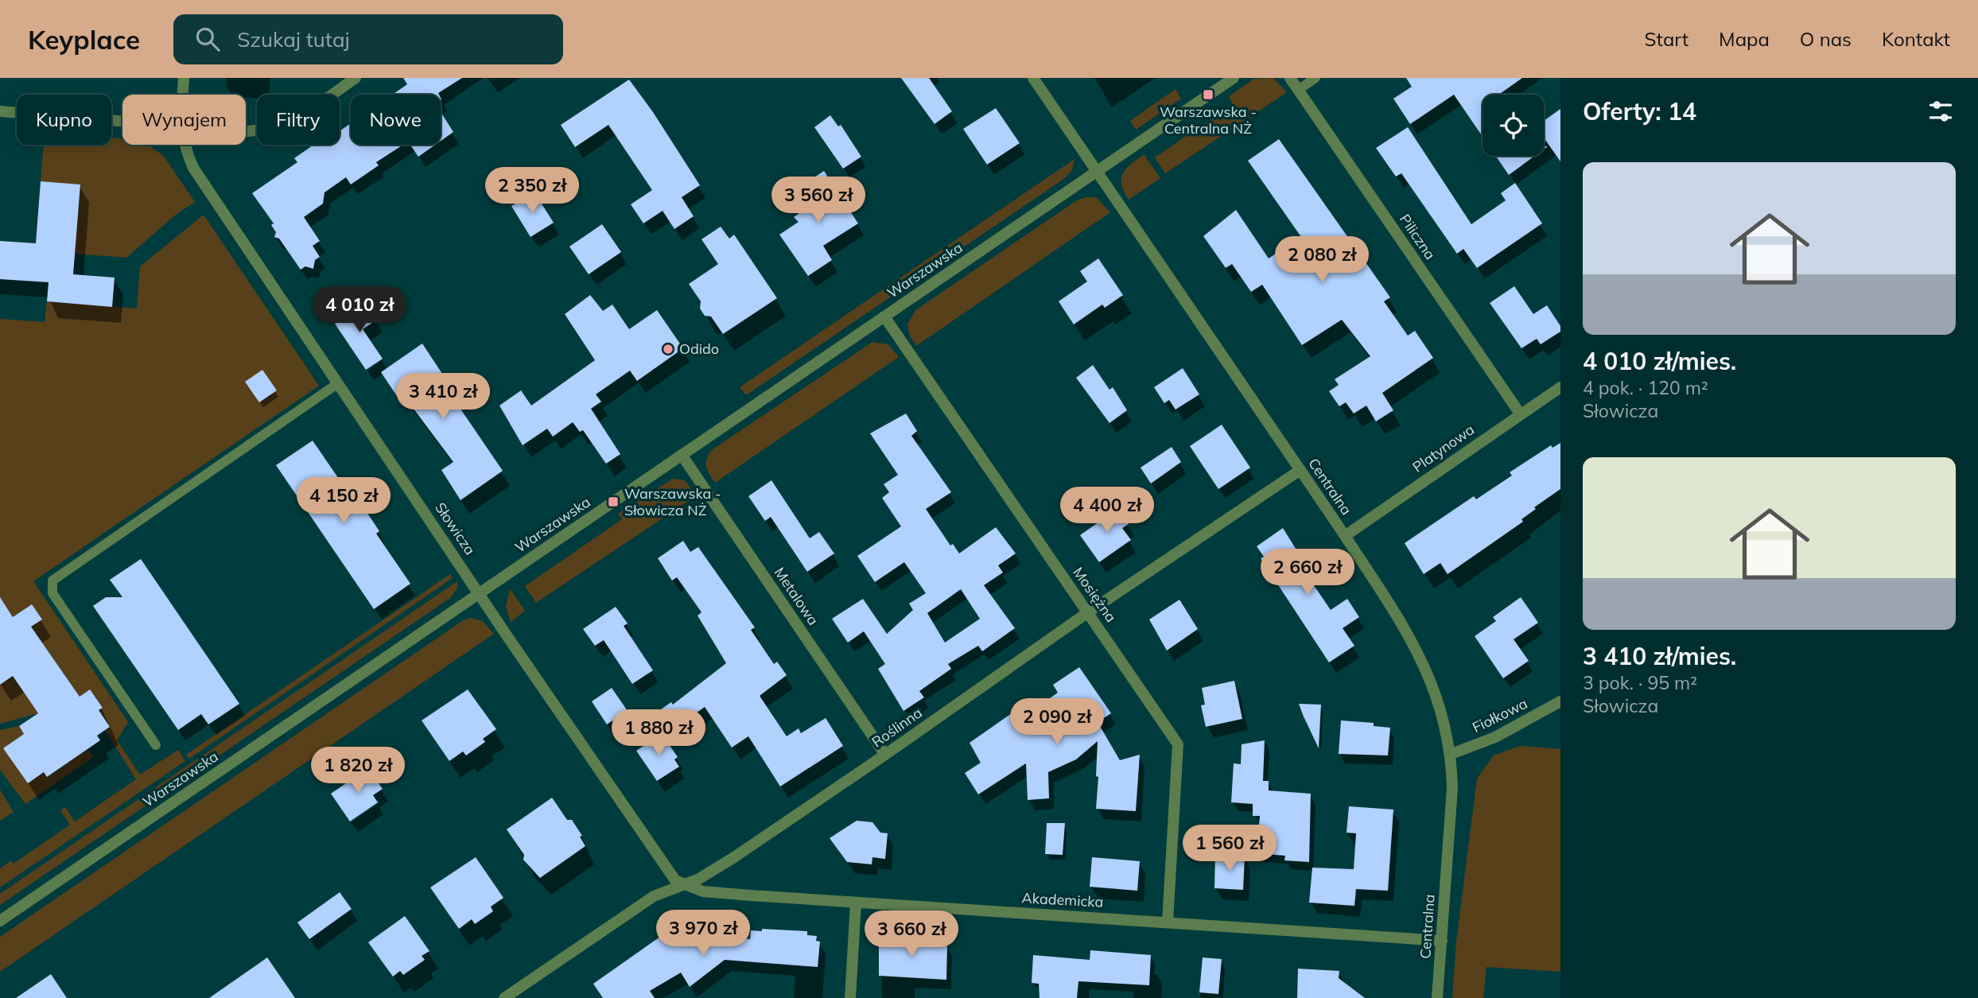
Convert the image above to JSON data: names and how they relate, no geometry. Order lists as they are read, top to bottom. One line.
{"streets":{"street":["Piliczna","Warszawska","Platynowa","Centralna","Słowicza","Mosiężna","Metalowa","Fiołkowa","Roślinna","Akademicka"]},"crossings":[["Piliczna","Platynowa"],["Warszawska","Centralna"],["Warszawska","Słowicza"],["Warszawska","Mosiężna"],["Warszawska","Metalowa"],["Platynowa","Centralna"],["Centralna","Fiołkowa"],["Centralna","Roślinna"],["Centralna","Akademicka"],["Słowicza","Roślinna"],["Słowicza","Akademicka"],["Mosiężna","Roślinna"],["Mosiężna","Akademicka"],["Metalowa","Roślinna"],["Roślinna","Akademicka"]],"places":{"transit":["Warszawska - Centralna NŻ","Warszawska - Słowicza NŻ"],"other":["Odido"]},"page":{"header":"Keyplace","search":"Szukaj tutaj","nav":["Start","Mapa","O nas","Kontakt"],"heading":"Oferty: 14","chip":["Kupno","Wynajem","Filtry","Nowe"],"list":[{"name":"4 010 zł/mies.","note":"4 pok. · 120 m² · Słowicza"},{"name":"3 410 zł/mies.","note":"3 pok. · 95 m² · Słowicza"}],"price":["2 350 zł","3 560 zł","2 080 zł","4 010 zł","3 410 zł","4 150 zł","4 400 zł","2 660 zł","2 090 zł","1 880 zł","1 820 zł","1 560 zł","3 970 zł","3 660 zł"]}}
